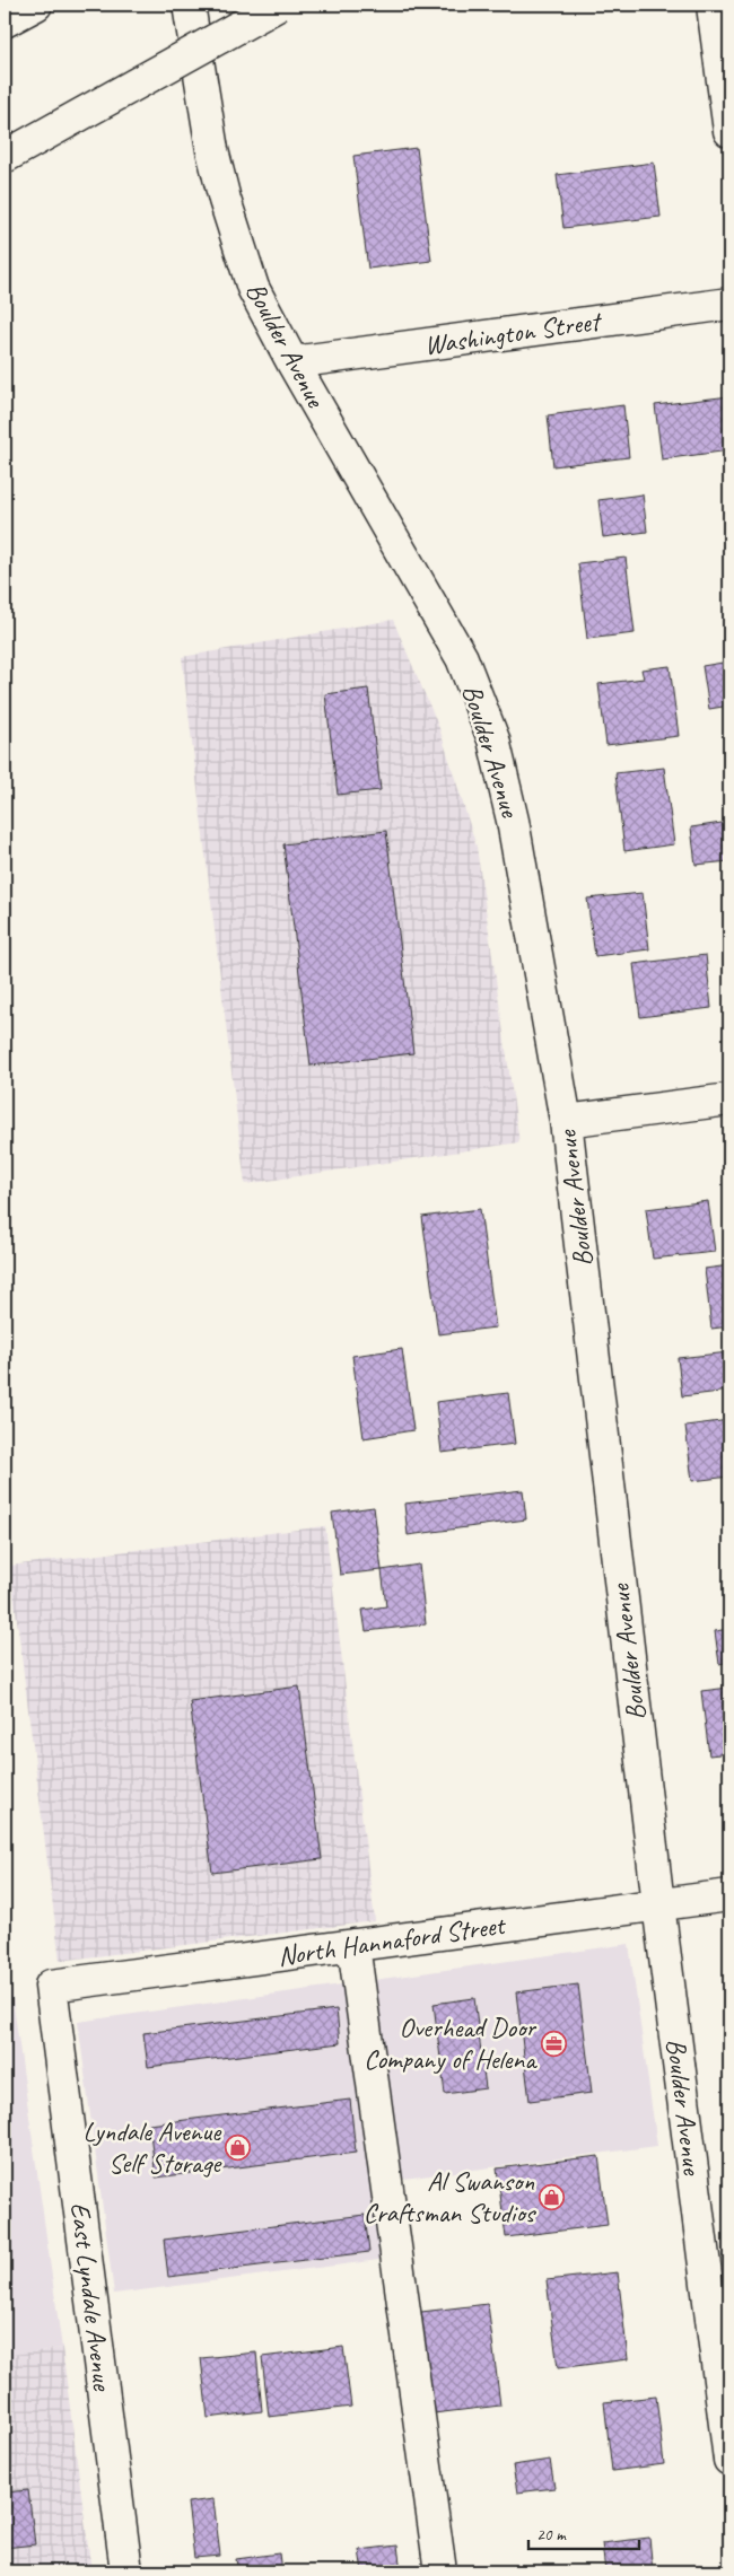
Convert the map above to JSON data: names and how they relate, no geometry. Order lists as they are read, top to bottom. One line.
{"streets":{"main road":["Washington Street","Boulder Avenue","North Hannaford Street","East Lyndale Avenue"]},"crossings":[["Washington Street","Boulder Avenue"],["Boulder Avenue","North Hannaford Street"],["North Hannaford Street","East Lyndale Avenue"]],"places":{"office":["Overhead Door Company of Helena"],"shop":["Lyndale Avenue Self Storage","Al Swanson Craftsman Studios"]},"scale_bar":"20 m"}
